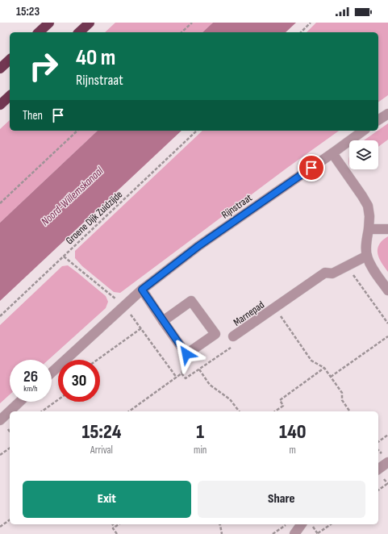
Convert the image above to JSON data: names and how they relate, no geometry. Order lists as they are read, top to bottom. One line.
{"streets":{"street":["Rijnstraat","Marnepad"],"path":["Groene Dijk Zuidzijde"]},"water":["Noord-Willemskanaal"],"page":{"status":"15:23","turn":["40 m","Rijnstraat"],"then":"Then","speed":"26 km/h","limit":"30","eta":["15:24","Arrival","1","min","140","m"],"buttons":["Exit","Share"]}}
